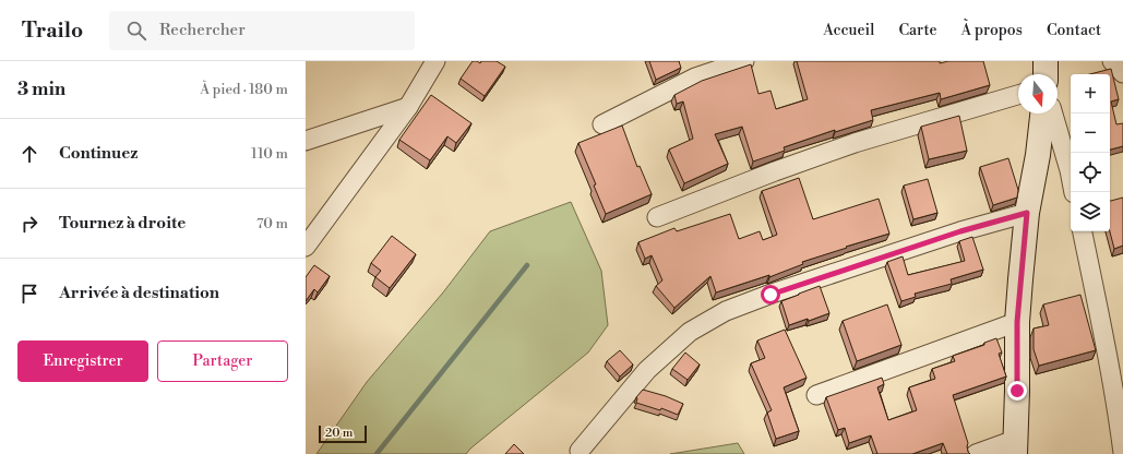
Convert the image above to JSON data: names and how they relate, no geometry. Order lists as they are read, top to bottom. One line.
{"scale_bar":"20 m","north":"bottom","page":{"header":"Trailo","search":"Rechercher","nav":["Accueil","Carte","À propos","Contact"],"heading":["3 min","À pied · 180 m"],"map_buttons":["+","−"],"list":[["Continuez","110 m"],["Tournez à droite","70 m"],"Arrivée à destination"],"buttons":["Enregistrer","Partager"],"scale":"20 m"}}
